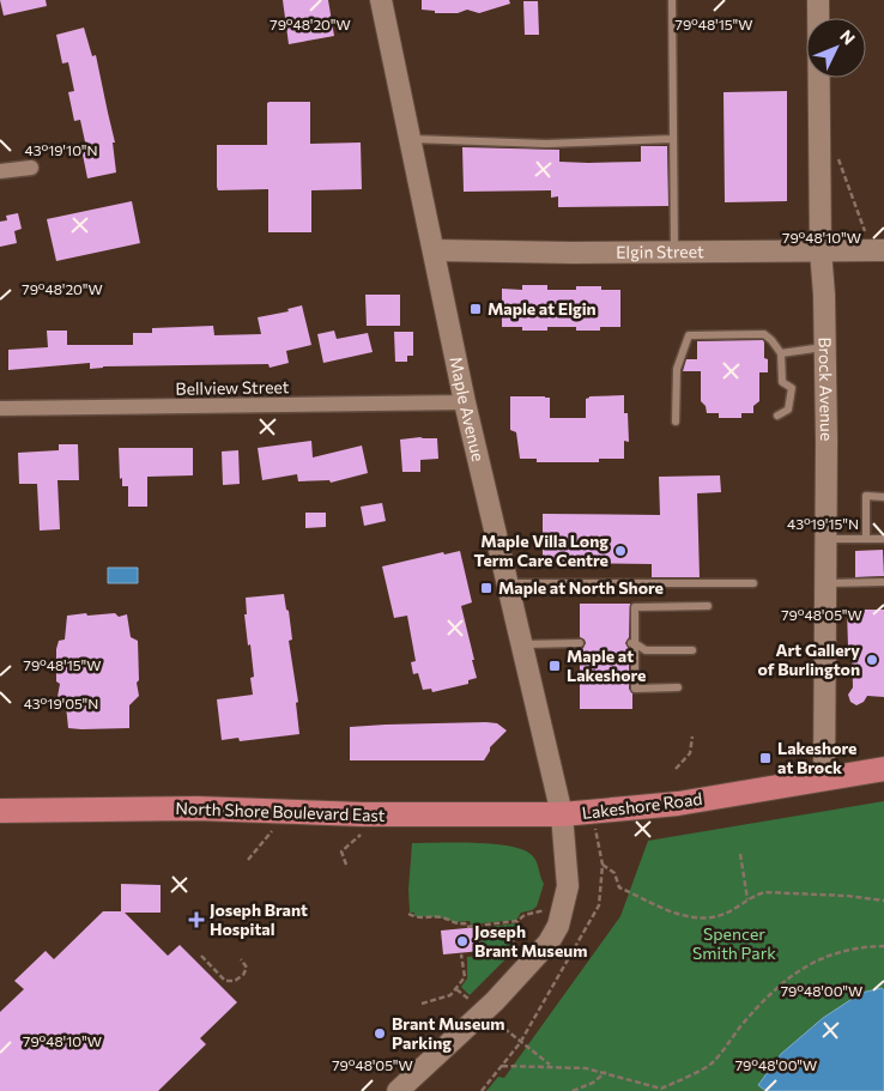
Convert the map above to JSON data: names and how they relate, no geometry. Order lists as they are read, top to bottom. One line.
{"streets":{"main road":["Lakeshore Road","North Shore Boulevard East"],"street":["Elgin Street","Bellview Street","Brock Avenue","Maple Avenue"]},"crossings":[["Elgin Street","Brock Avenue"],["Elgin Street","Maple Avenue"],["Bellview Street","Maple Avenue"],["Brock Avenue","Lakeshore Road"],["Maple Avenue","Lakeshore Road"],["Maple Avenue","North Shore Boulevard East"],["Lakeshore Road","North Shore Boulevard East"]],"parks":["Spencer Smith Park"],"places":{"transit":["Maple at Elgin","Maple at North Shore","Maple at Lakeshore","Lakeshore at Brock"],"other":["Maple Villa Long Term Care Centre","Art Gallery of Burlington","Joseph Brant Museum","Brant Museum Parking"],"health":["Joseph Brant Hospital"]},"north":"top right","coordinates":["79°48'20\"W","79°48'15\"W","43°19'10\"N","79°48'10\"W","43°19'15\"N","79°48'05\"W","43°19'05\"N","79°48'00\"W"]}
